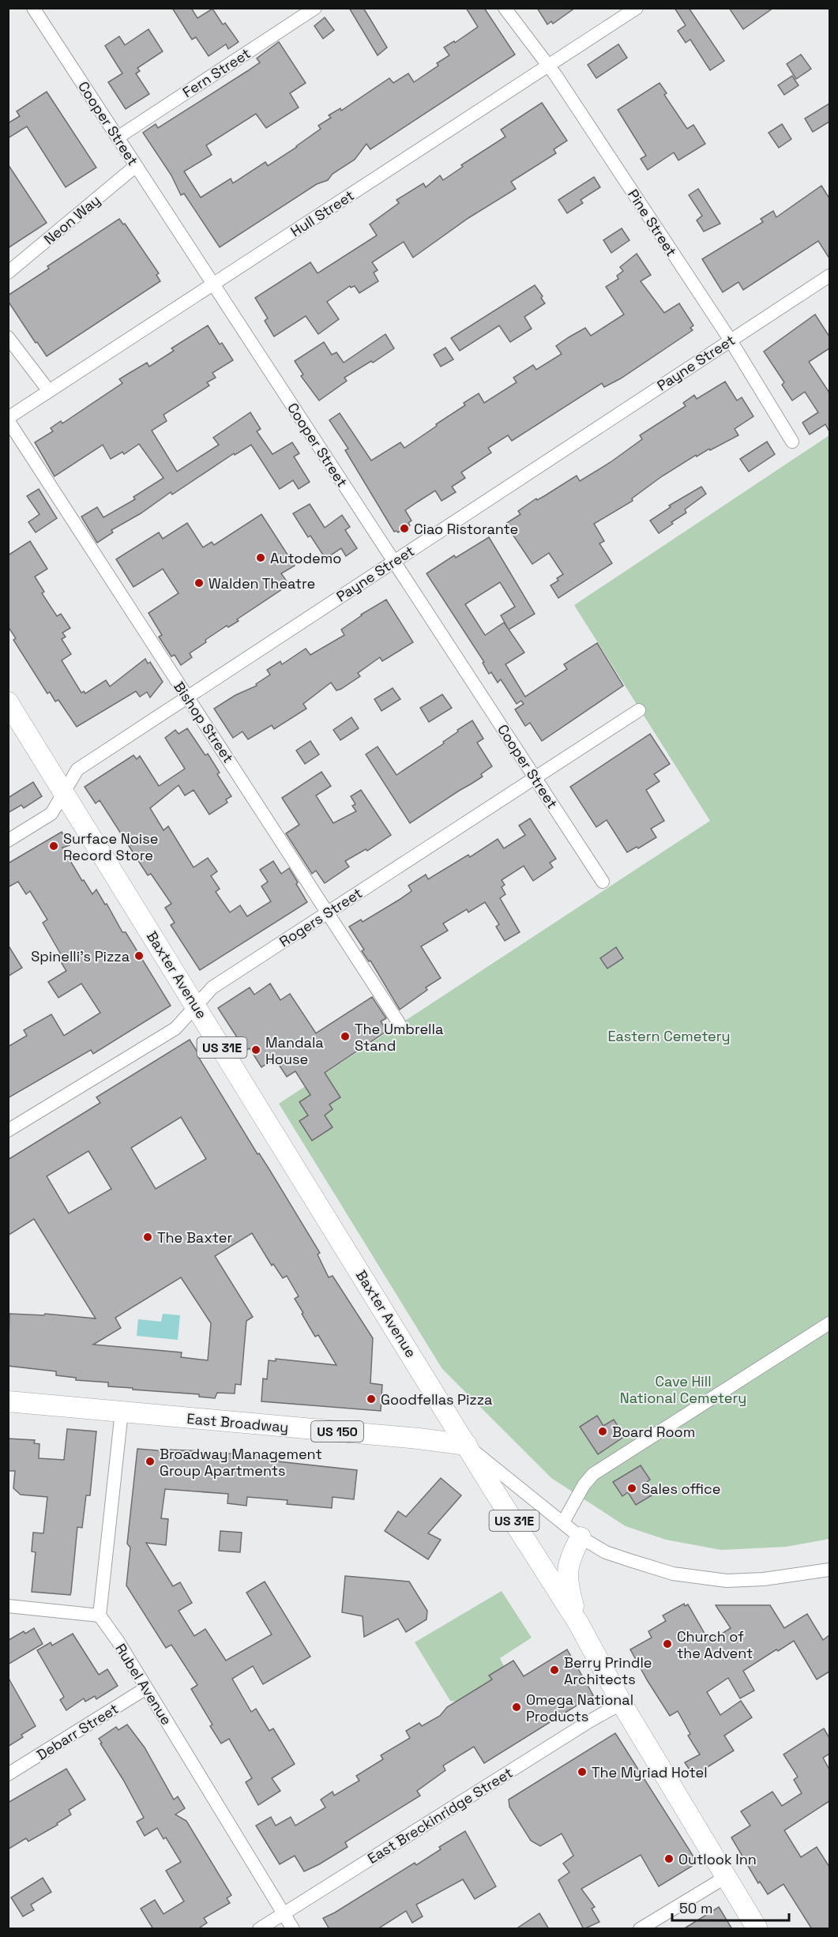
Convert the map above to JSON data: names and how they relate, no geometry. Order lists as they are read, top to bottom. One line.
{"streets":{"main road":["Baxter Avenue","US 31E","East Broadway","US 150"],"street":["Fern Street","Cooper Street","Hull Street","Neon Way","Pine Street","Payne Street","Bishop Street","Rogers Street","Rubel Avenue","Debarr Street","East Breckinridge Street"]},"crossings":[["Fern Street","Cooper Street"],["Cooper Street","Hull Street"],["Cooper Street","Neon Way"],["Cooper Street","Payne Street"],["Cooper Street","Rogers Street"],["Hull Street","Pine Street"],["Hull Street","Bishop Street"],["Pine Street","Payne Street"],["Payne Street","Bishop Street"],["Payne Street","Baxter Avenue"],["Bishop Street","Rogers Street"],["Rogers Street","Baxter Avenue"],["Baxter Avenue","East Broadway"],["Baxter Avenue","East Breckinridge Street"],["Rubel Avenue","Debarr Street"],["Rubel Avenue","East Breckinridge Street"]],"parks":["Eastern Cemetery","Cave Hill National Cemetery"],"places":["Ciao Ristorante","Autodemo","Walden Theatre","Surface Noise Record Store","Spinelli's Pizza","The Umbrella Stand","Mandala House","The Baxter","Goodfellas Pizza","Board Room","Broadway Management Group Apartments","Sales office","Church of the Advent","Berry Prindle Architects","Omega National Products","The Myriad Hotel","Outlook Inn"],"scale_bar":"50 m"}
